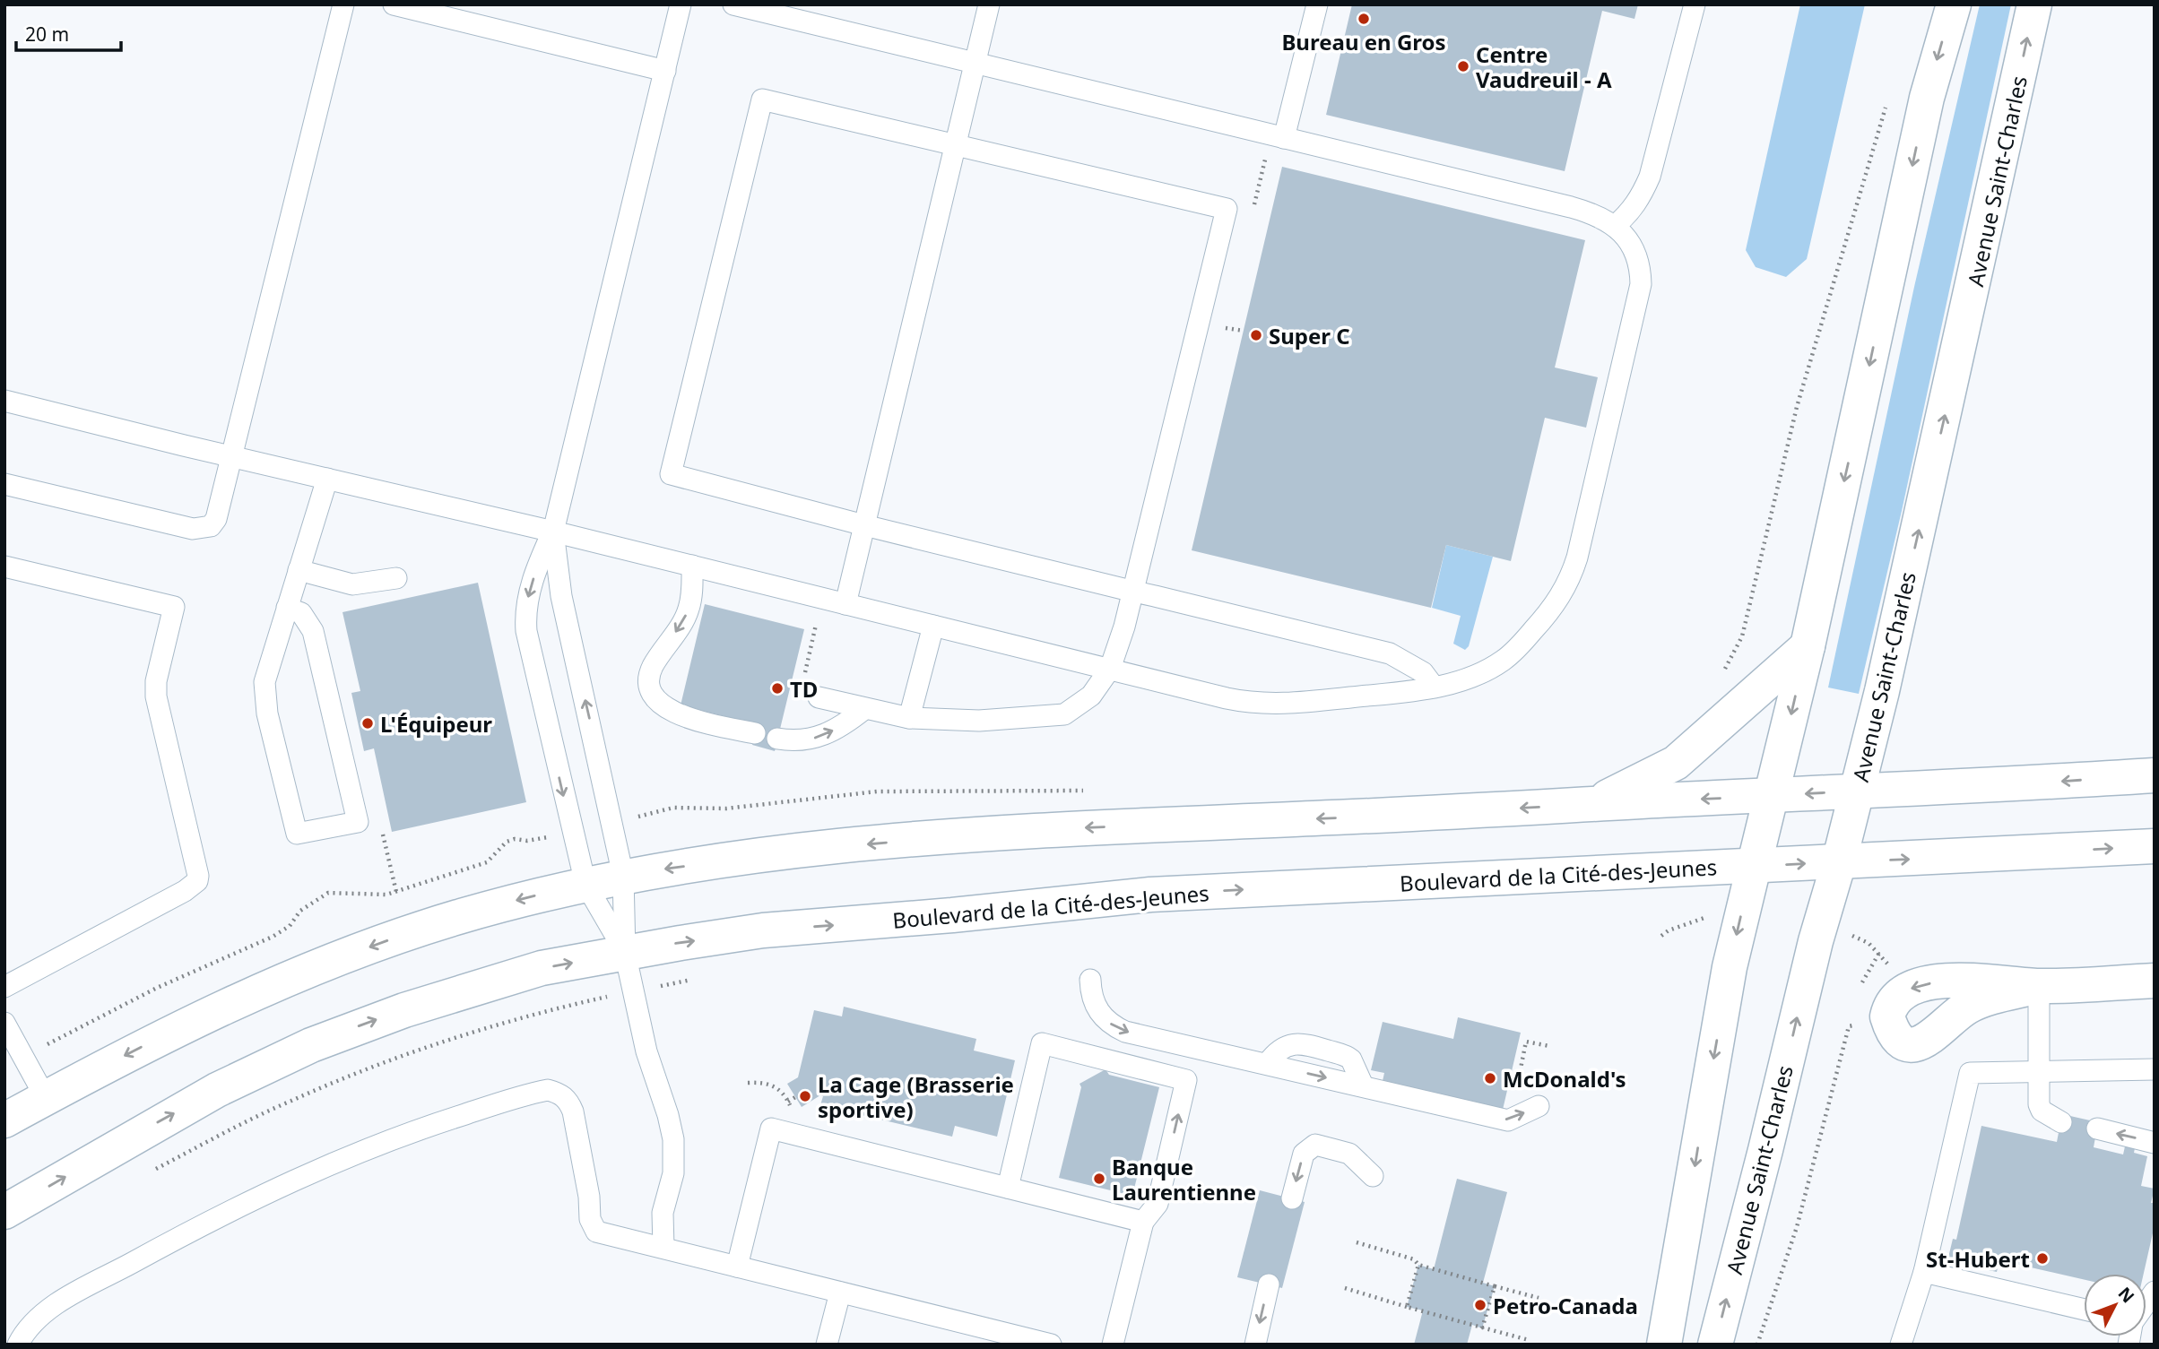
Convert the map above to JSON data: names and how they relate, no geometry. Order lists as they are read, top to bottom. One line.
{"streets":{"main road":["Avenue Saint-Charles","Boulevard de la Cité-des-Jeunes"]},"crossings":[["Avenue Saint-Charles","Boulevard de la Cité-des-Jeunes"]],"places":["Bureau en Gros","Centre Vaudreuil - A","Super C","TD","L'Équipeur","McDonald's","La Cage (Brasserie sportive)","Banque Laurentienne","St-Hubert","Petro-Canada"],"scale_bar":"20 m","north":"top right"}
